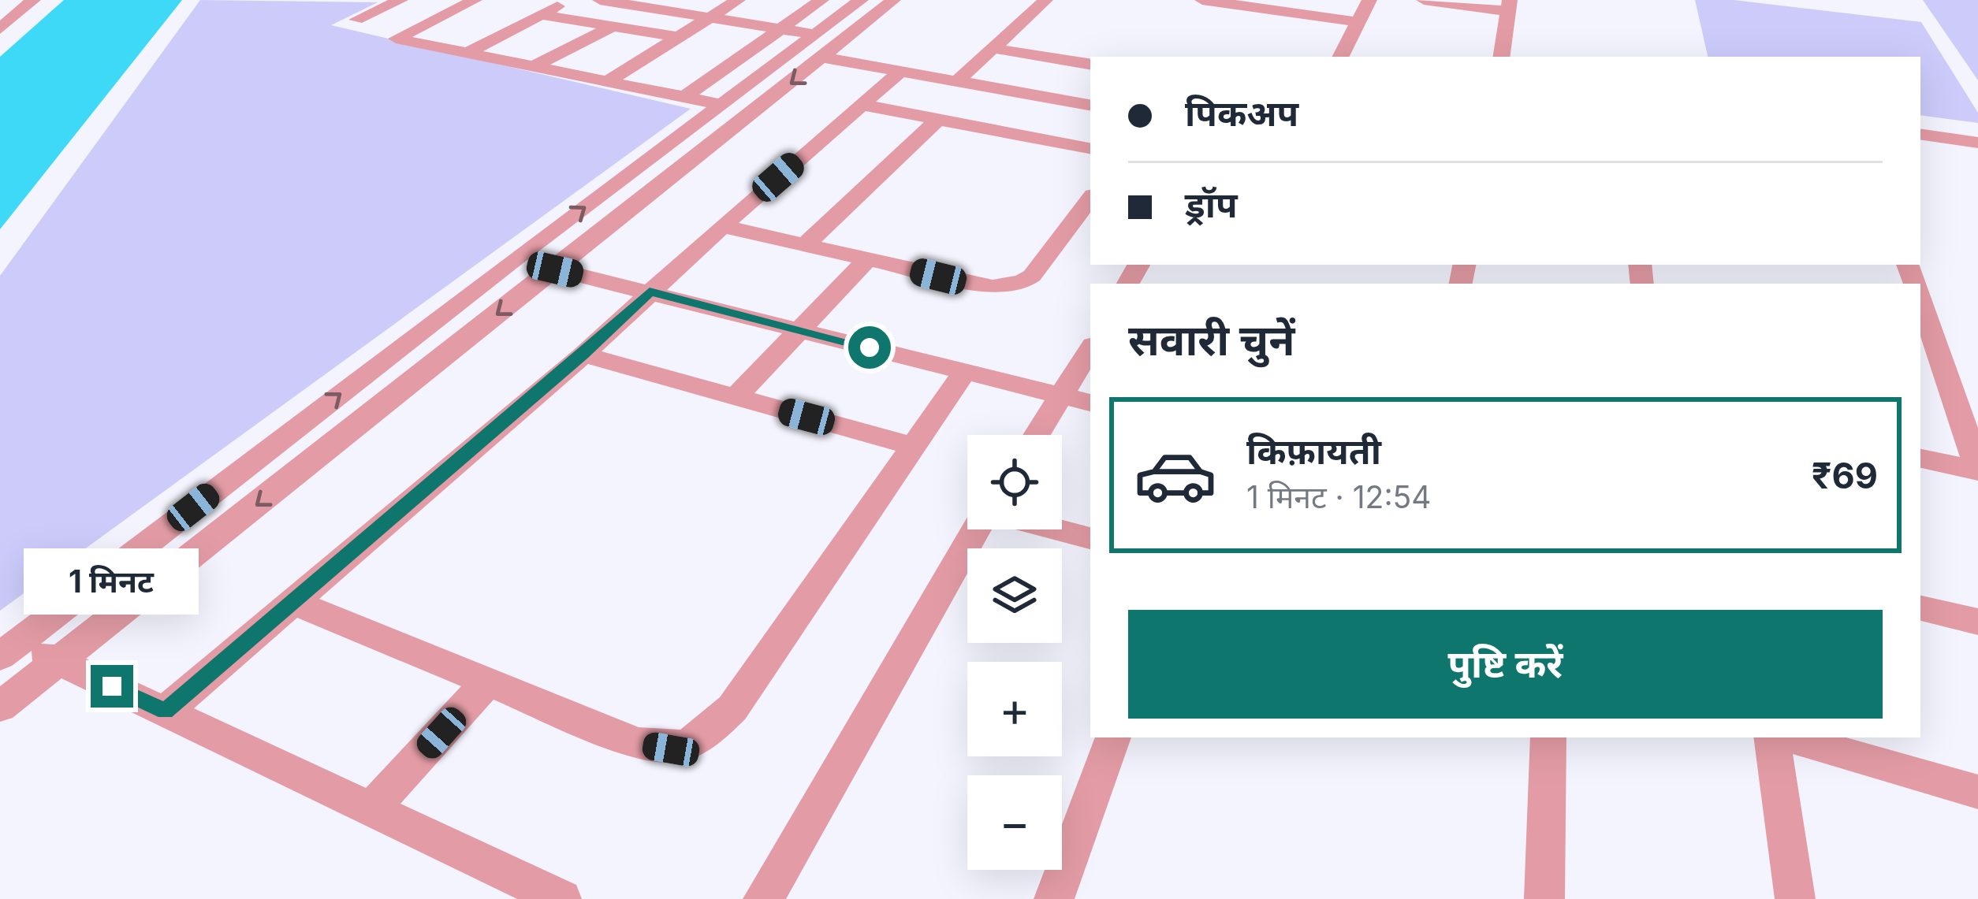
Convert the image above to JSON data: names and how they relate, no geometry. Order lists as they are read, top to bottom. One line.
{"page":{"banner":["पिकअप","ड्रॉप"],"heading":"सवारी चुनें","list":[{"name":"किफ़ायती","note":"1 मिनट · 12:54","value":"₹69"}],"map_buttons":["+","−"],"bubble":"1 मिनट","buttons":"पुष्टि करें"}}
